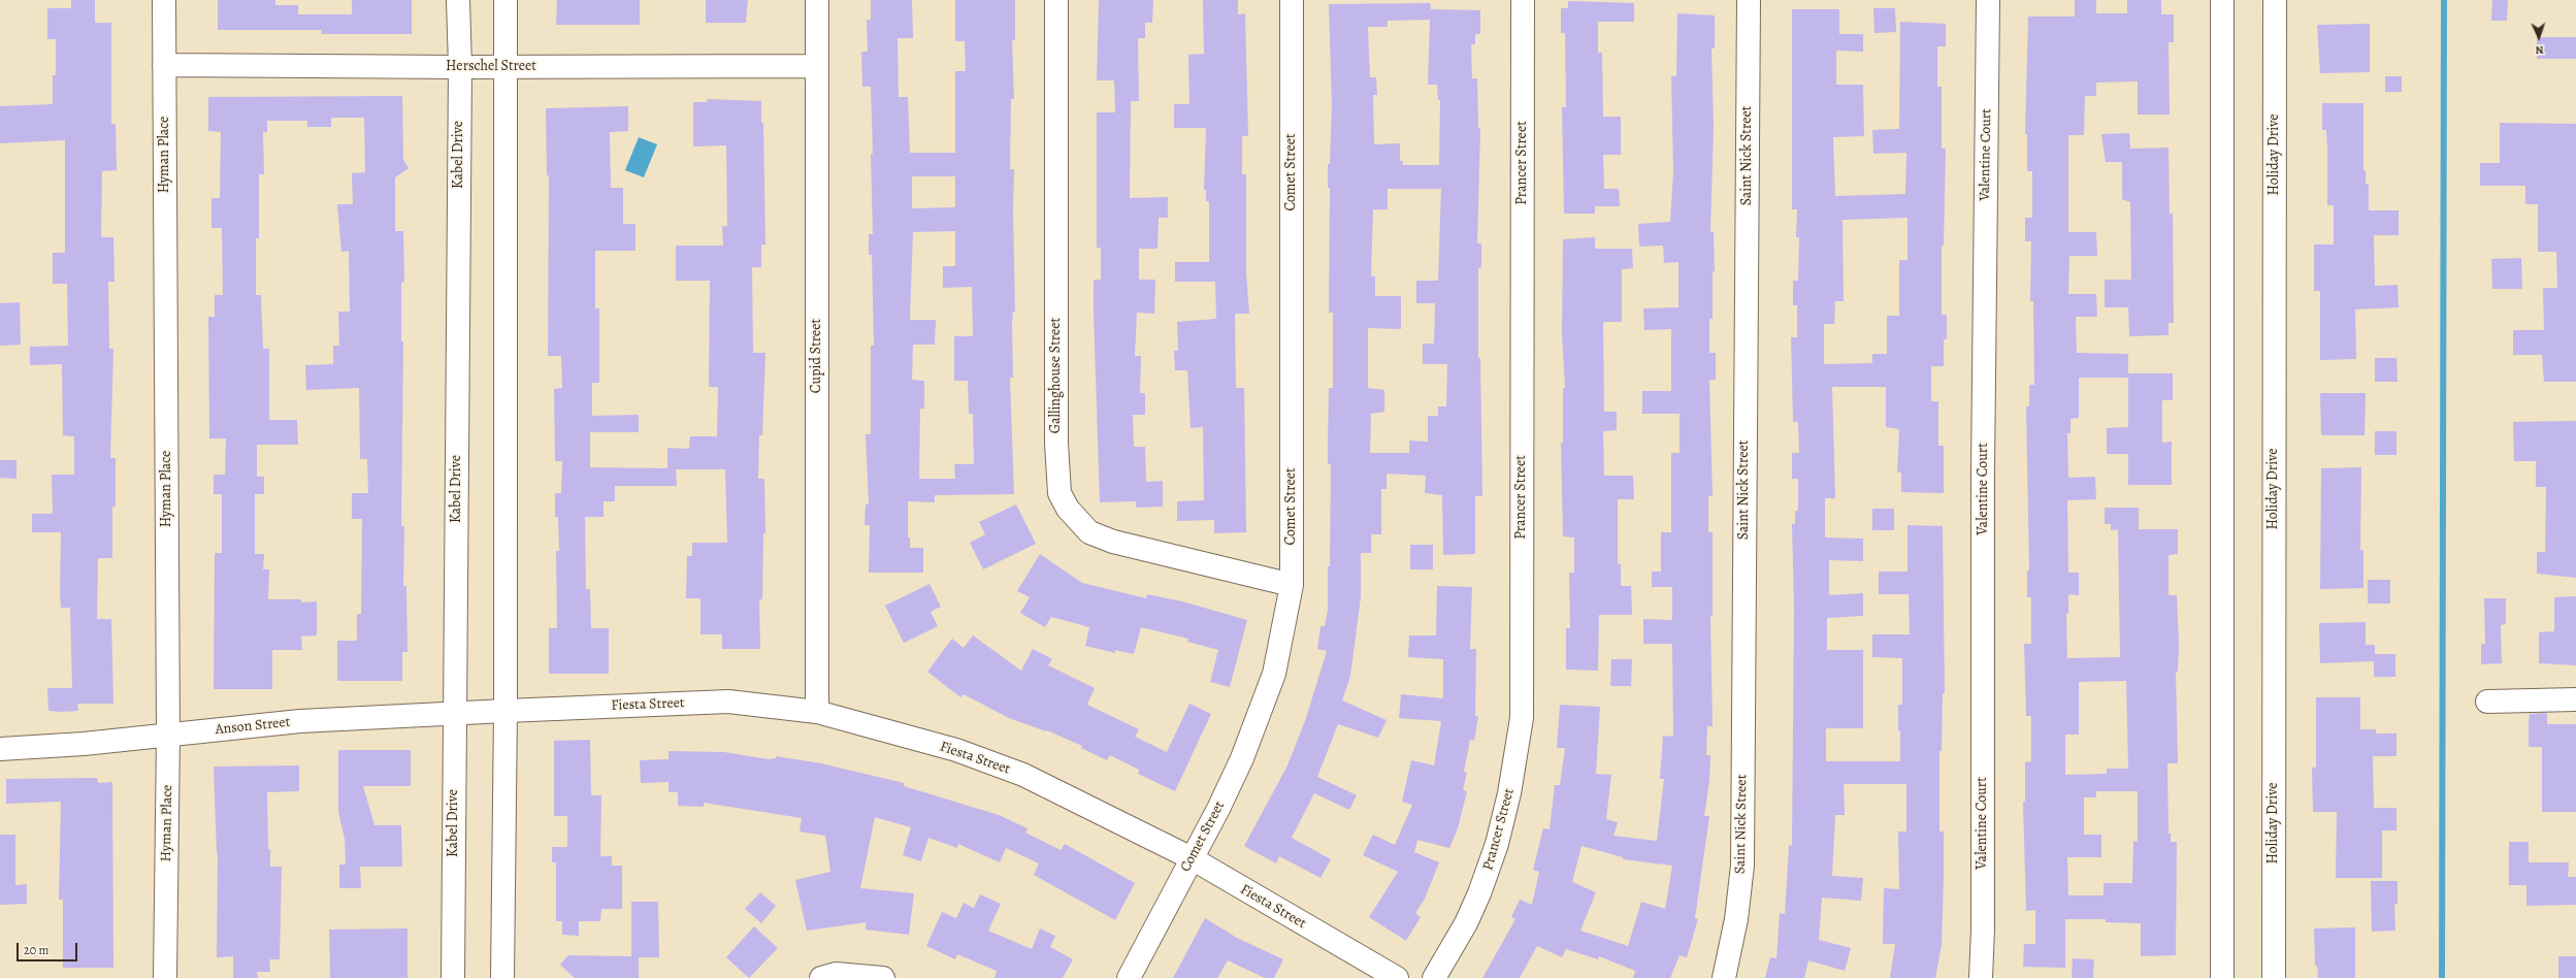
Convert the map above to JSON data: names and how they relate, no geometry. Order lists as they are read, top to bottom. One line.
{"streets":{"street":["Herschel Street","Hyman Place","Kabel Drive","Valentine Court","Holiday Drive","Saint Nick Street","Prancer Street","Comet Street","Cupid Street","Gallinghouse Street","Fiesta Street","Anson Street"]},"crossings":[["Herschel Street","Hyman Place"],["Herschel Street","Kabel Drive"],["Herschel Street","Cupid Street"],["Hyman Place","Anson Street"],["Kabel Drive","Anson Street"],["Comet Street","Gallinghouse Street"],["Comet Street","Fiesta Street"],["Cupid Street","Fiesta Street"],["Fiesta Street","Anson Street"]],"scale_bar":"20 m","north":"bottom"}
